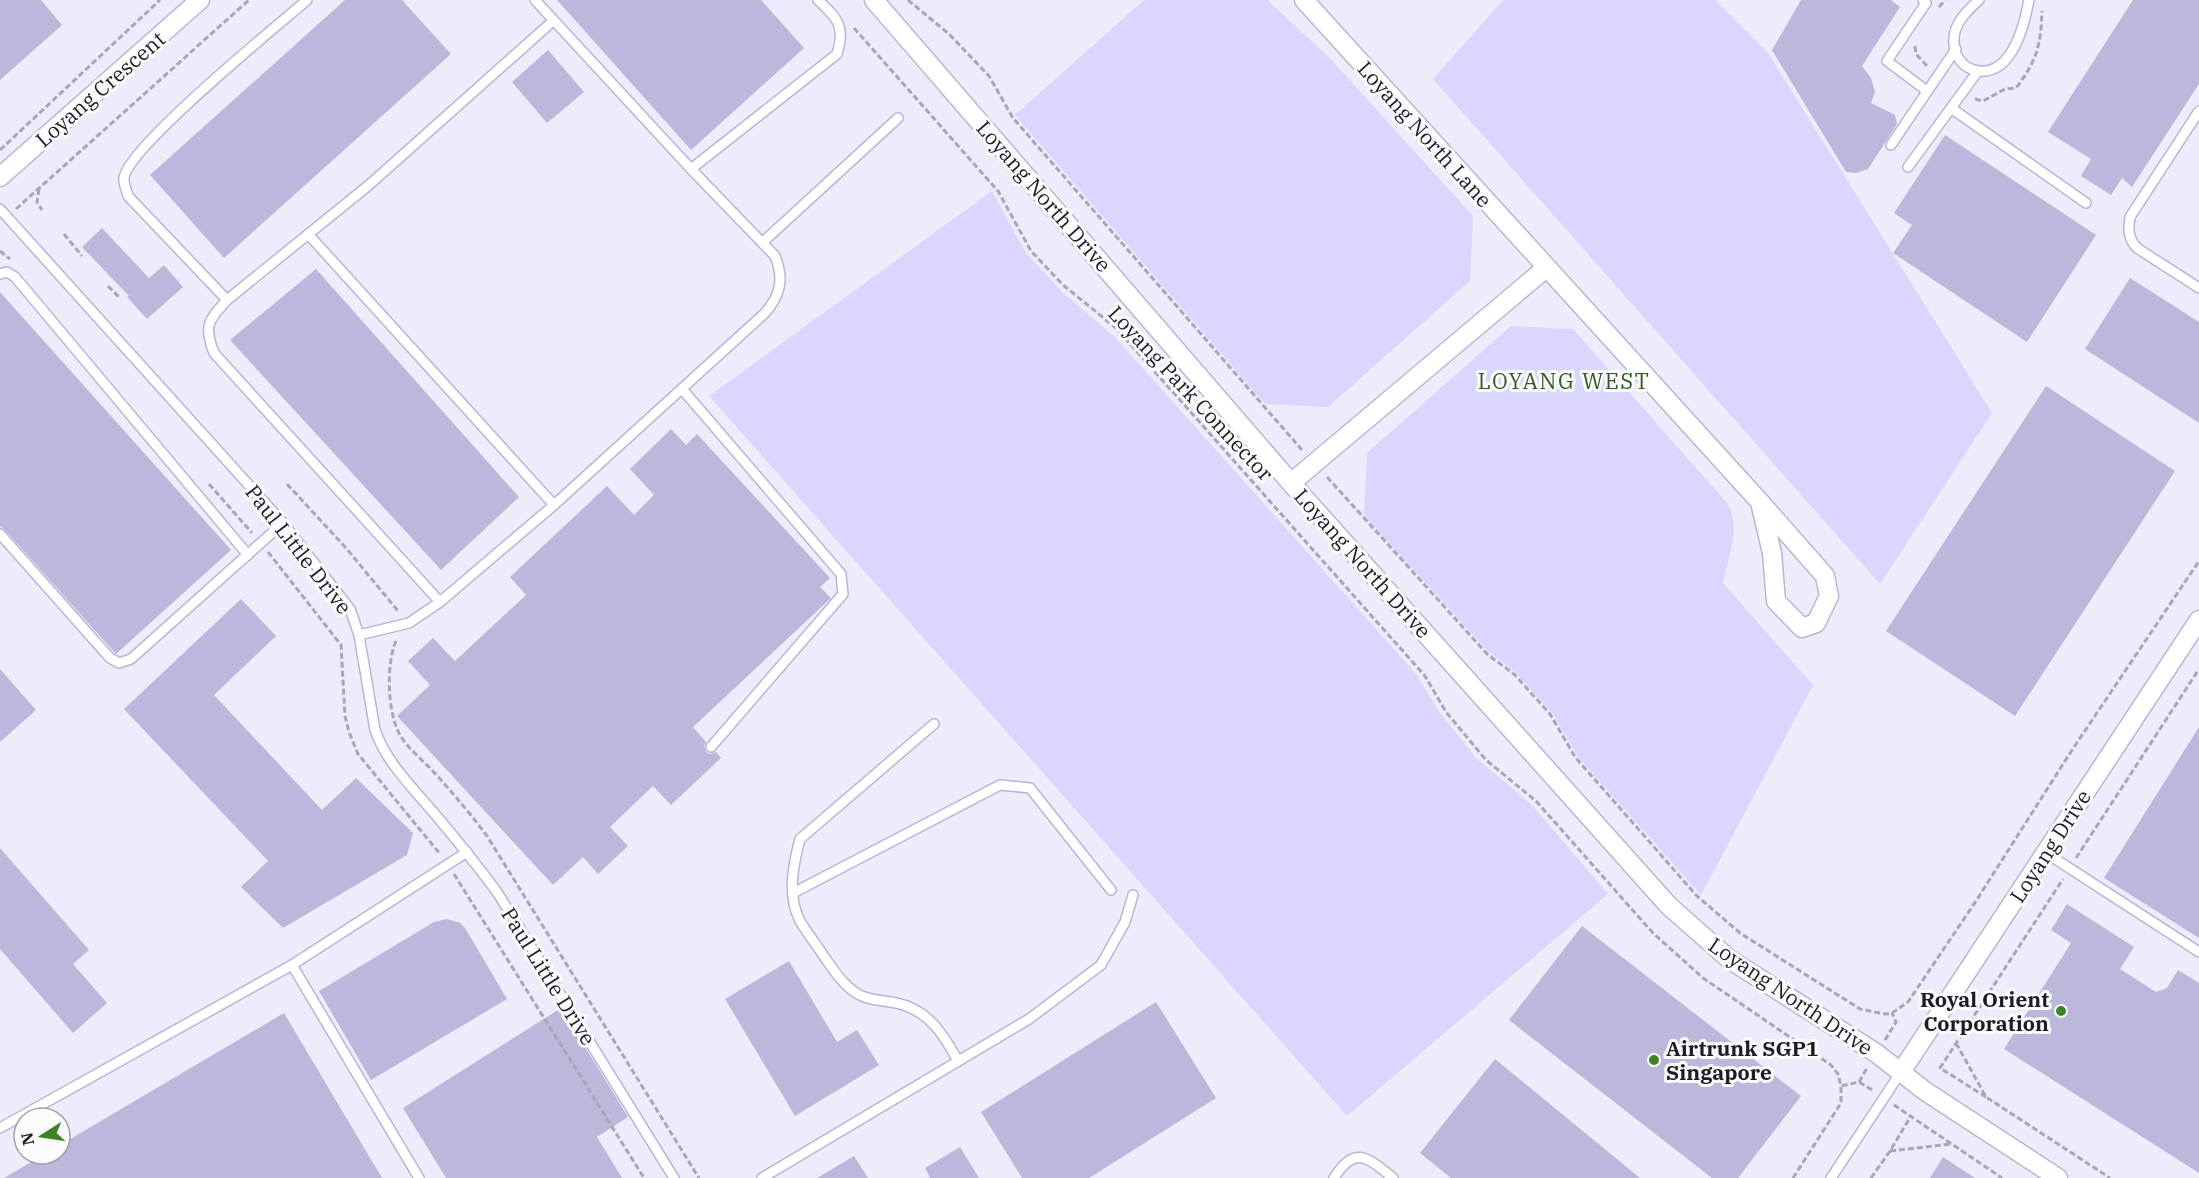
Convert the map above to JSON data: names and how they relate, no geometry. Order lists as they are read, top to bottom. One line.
{"streets":{"street":["Loyang Crescent","Loyang North Lane","Loyang North Drive","Loyang Drive"],"lane":["Paul Little Drive"],"path":["Loyang Park Connector"]},"crossings":[["Loyang North Drive","Loyang Drive"]],"districts":["LOYANG WEST"],"places":["Royal Orient Corporation","Airtrunk SGP1 Singapore"],"north":"left"}
